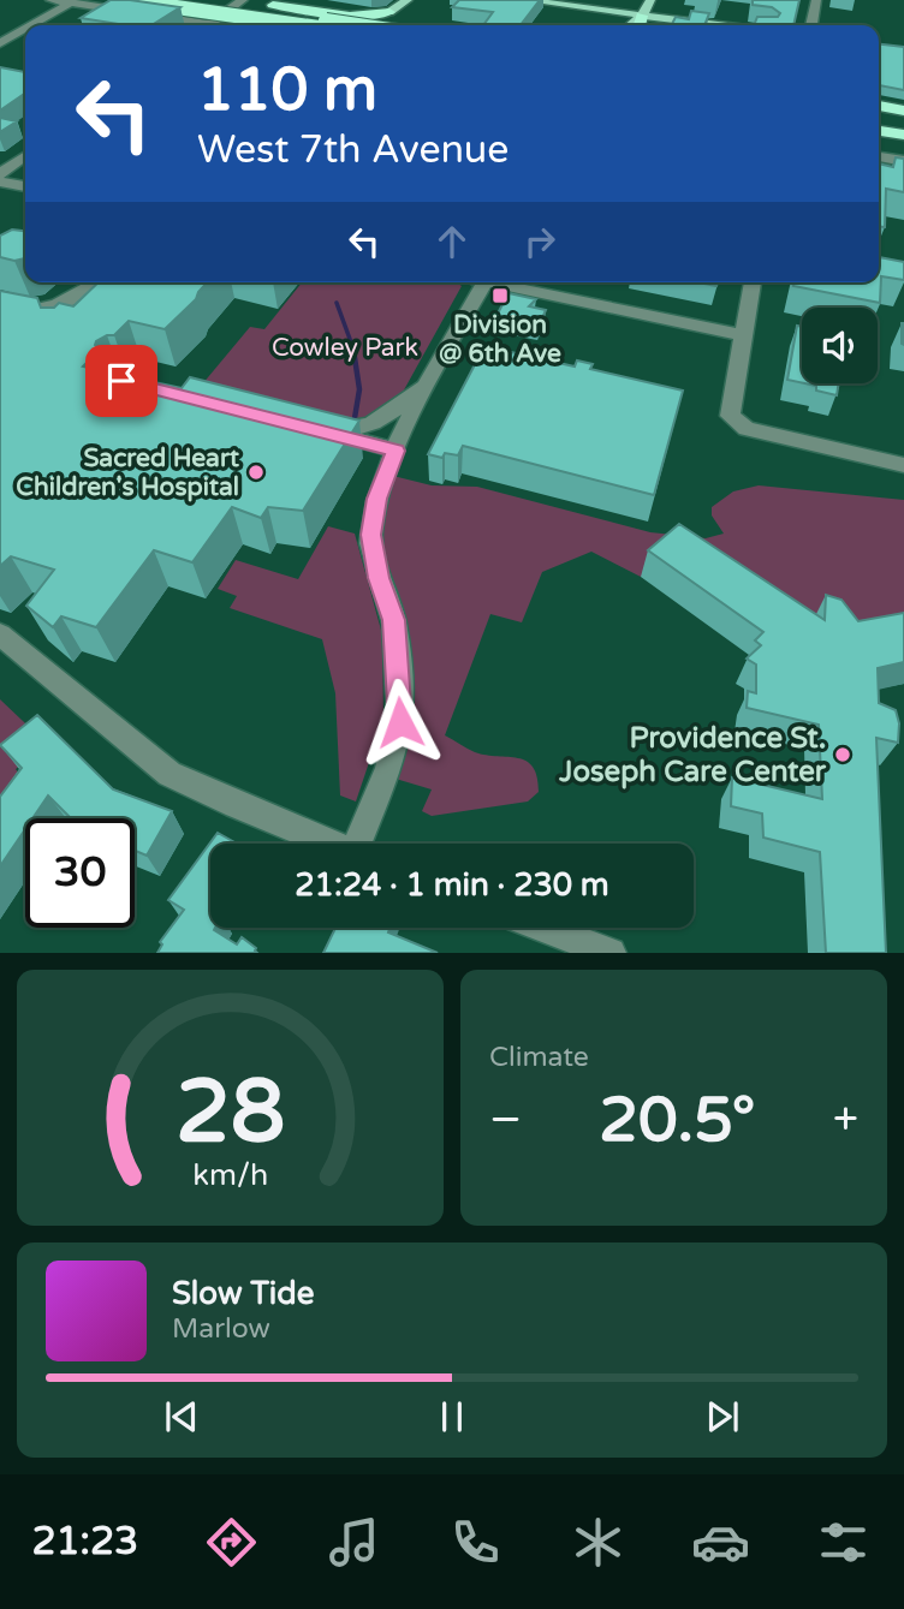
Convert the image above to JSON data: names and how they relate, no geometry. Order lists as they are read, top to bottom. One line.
{"parks":["Cowley Park"],"places":{"transit":["Division @ 6th Ave"],"other":["Sacred Heart Children's Hospital","Providence St. Joseph Care Center"]},"page":{"turn":["110 m","West 7th Avenue"],"limit":"30","trip":"21:24 · 1 min · 230 m","tile":"Climate","heat":["−","20.5°","+"],"song":["Slow Tide","Marlow"],"tabs":"21:23","gauge":["28","km/h"]}}
